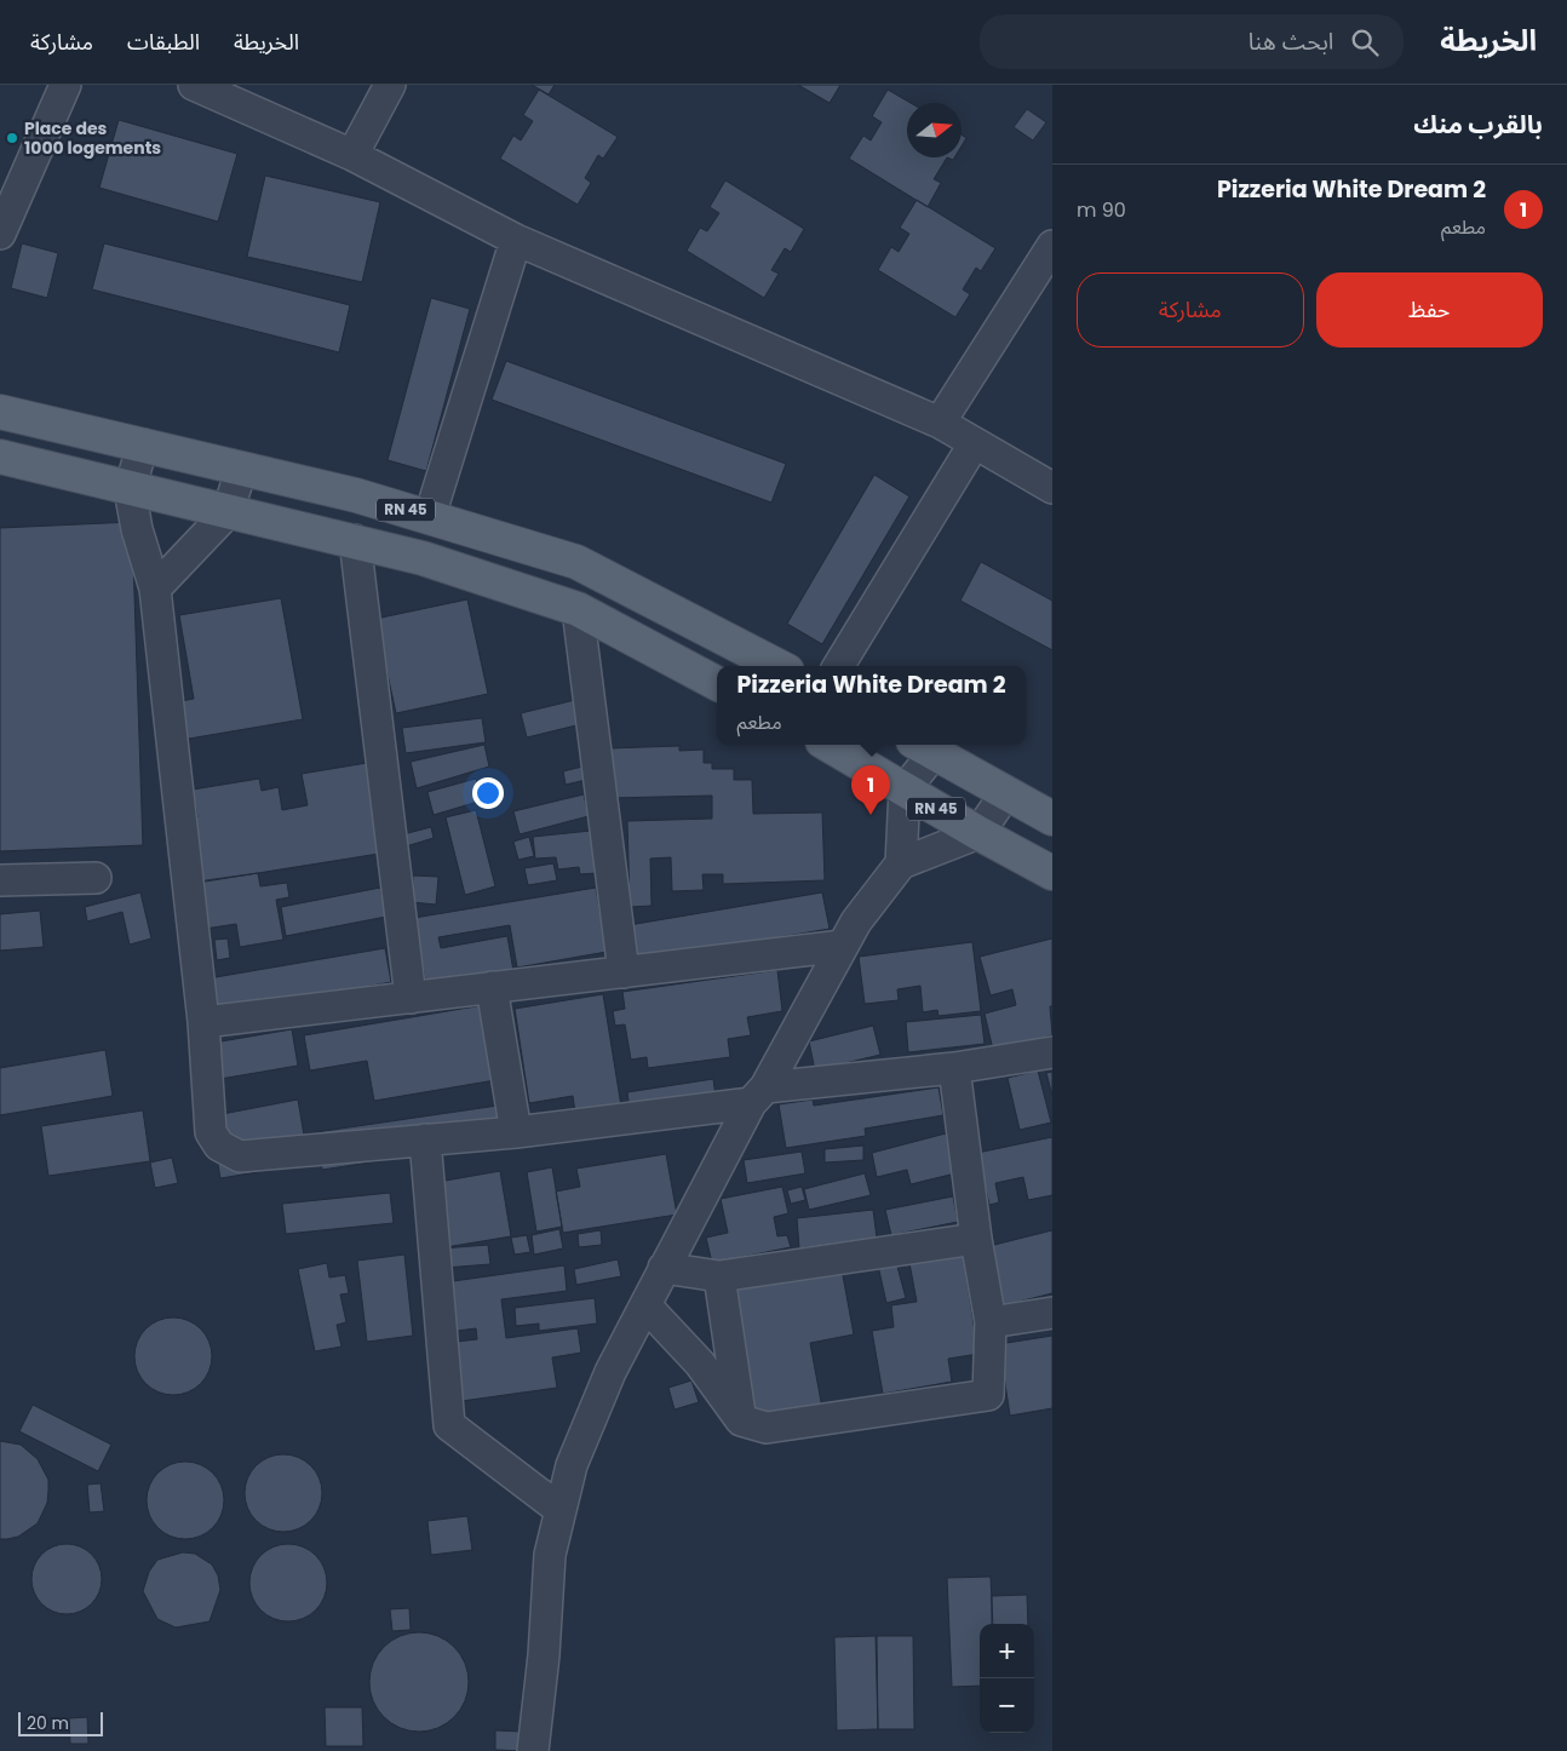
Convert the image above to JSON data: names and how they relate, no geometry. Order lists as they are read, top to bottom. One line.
{"streets":{"main road":["RN 45"]},"places":["Place des 1000 logements"],"scale_bar":"20 m","north":"right","page":{"header":"الخريطة","search":"ابحث هنا","nav":["الخريطة","الطبقات","مشاركة"],"heading":"بالقرب منك","list":[{"mark":"1","name":"Pizzeria White Dream 2","note":"مطعم","value":"90 m"}],"buttons":["حفظ","مشاركة"],"popup":["Pizzeria White Dream 2","مطعم"],"pins":"1","map_buttons":["+","−"],"scale":"20 m"}}
